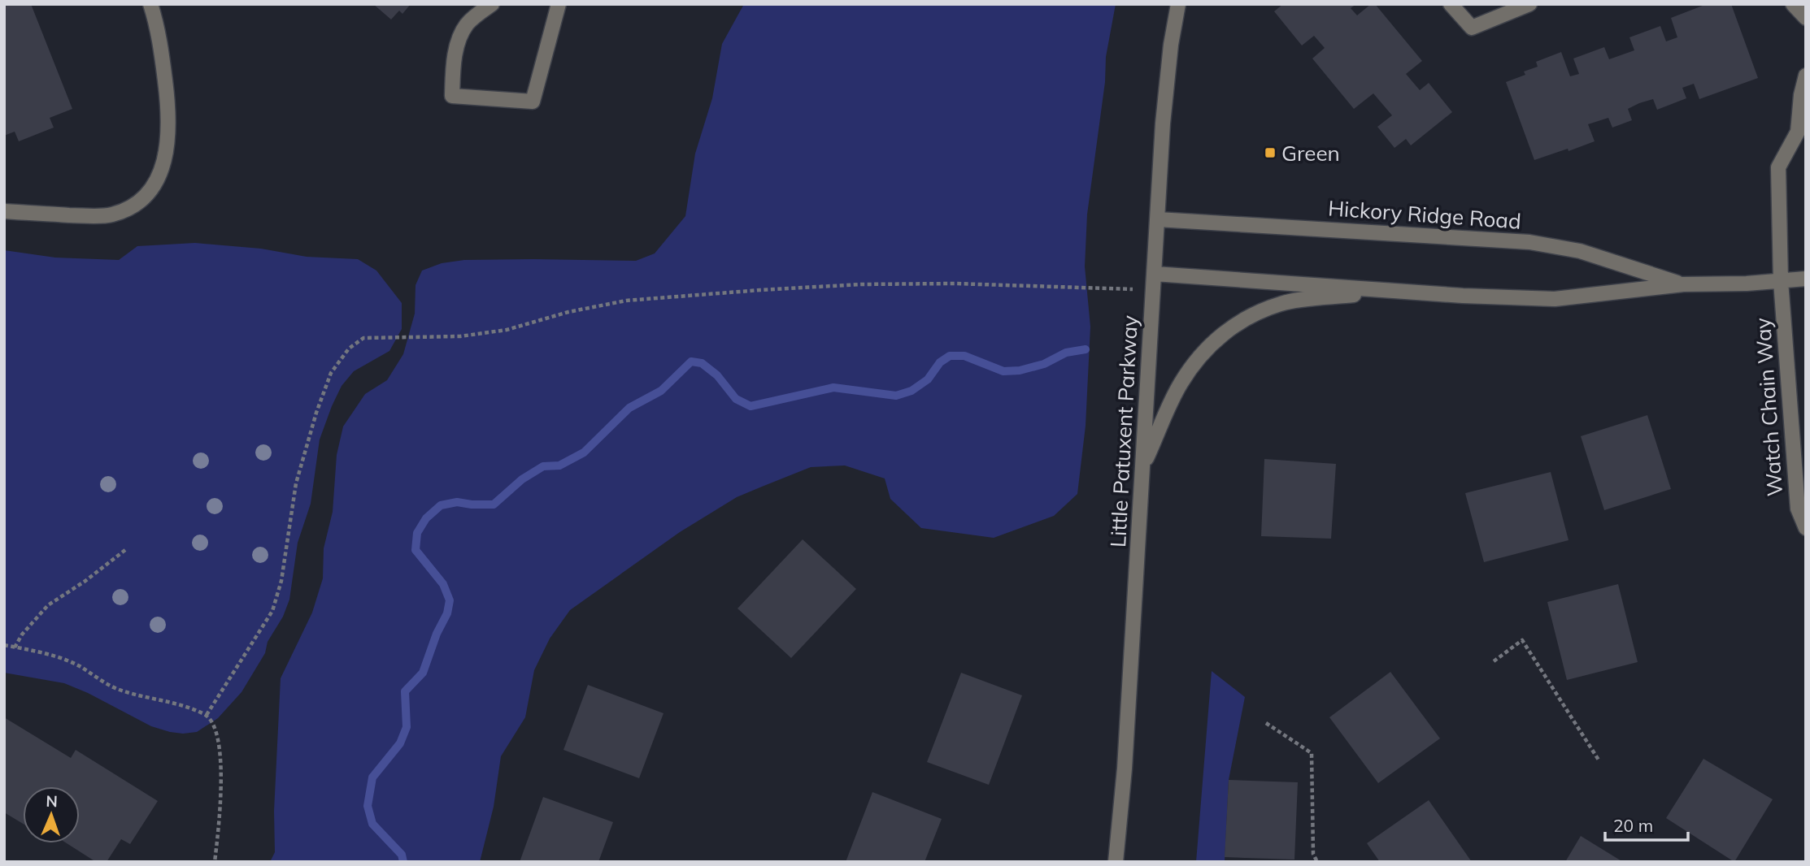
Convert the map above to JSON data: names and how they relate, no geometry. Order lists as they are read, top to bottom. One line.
{"streets":{"street":["Hickory Ridge Road","Watch Chain Way","Little Patuxent Parkway"]},"crossings":[["Hickory Ridge Road","Watch Chain Way"],["Hickory Ridge Road","Little Patuxent Parkway"]],"places":{"transit":["Green"]},"scale_bar":"20 m","north":"top"}
